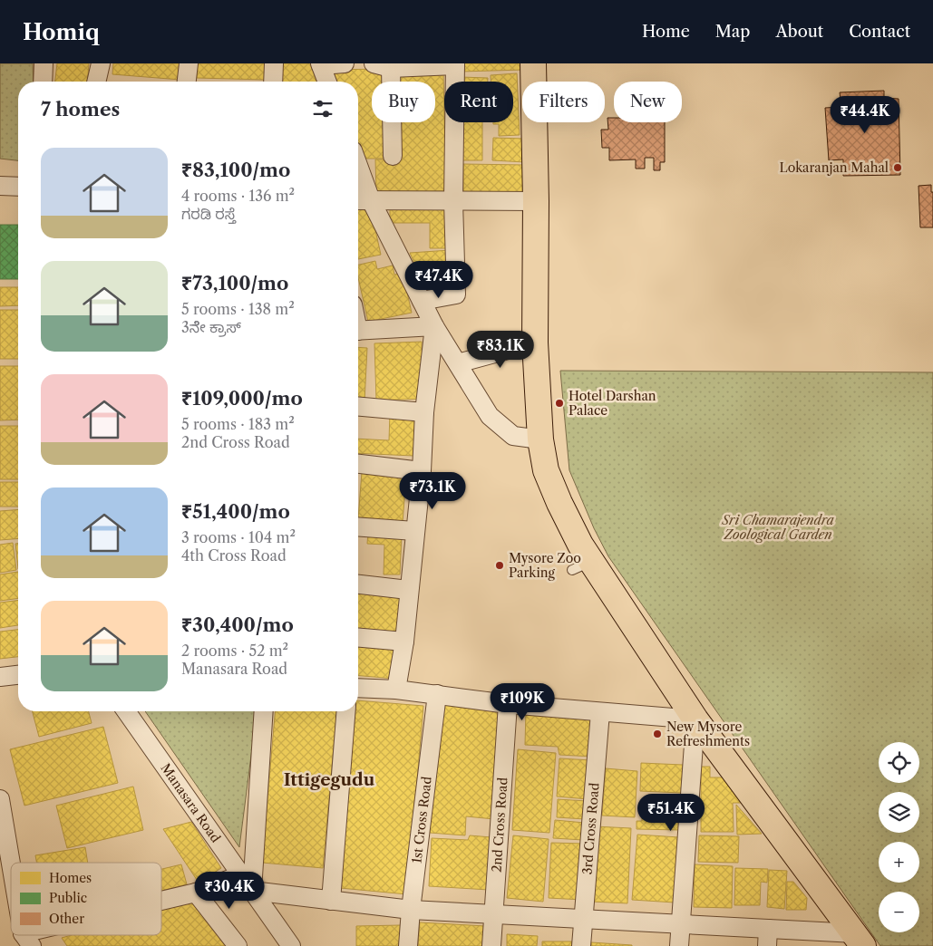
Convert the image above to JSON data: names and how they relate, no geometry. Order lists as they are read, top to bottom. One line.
{"streets":{"street":["Manasara Road","1st Cross Road","2nd Cross Road","3rd Cross Road"]},"districts":["Ittigegudu"],"parks":["Sri Chamarajendra Zoological Garden"],"places":["Lokaranjan Mahal","Hotel Darshan Palace","Mysore Zoo Parking","New Mysore Refreshments"],"legend":["Homes","Public","Other"],"page":{"header":"Homiq","nav":["Home","Map","About","Contact"],"chip":["Buy","Rent","Filters","New"],"heading":"7 homes","price":["₹44.4K","₹47.4K","₹83.1K","₹73.1K","₹109K","₹51.4K","₹30.4K"],"list":[{"name":"₹83,100/mo","note":"4 rooms · 136 m² · ಗರಡಿ ರಸ್ತೆ"},{"name":"₹73,100/mo","note":"5 rooms · 138 m² · 3ನೆೇ ಕ್ರಾಸ್"},{"name":"₹109,000/mo","note":"5 rooms · 183 m² · 2nd Cross Road"},{"name":"₹51,400/mo","note":"3 rooms · 104 m² · 4th Cross Road"},{"name":"₹30,400/mo","note":"2 rooms · 52 m² · Manasara Road"}],"map_buttons":["+","−"]}}
